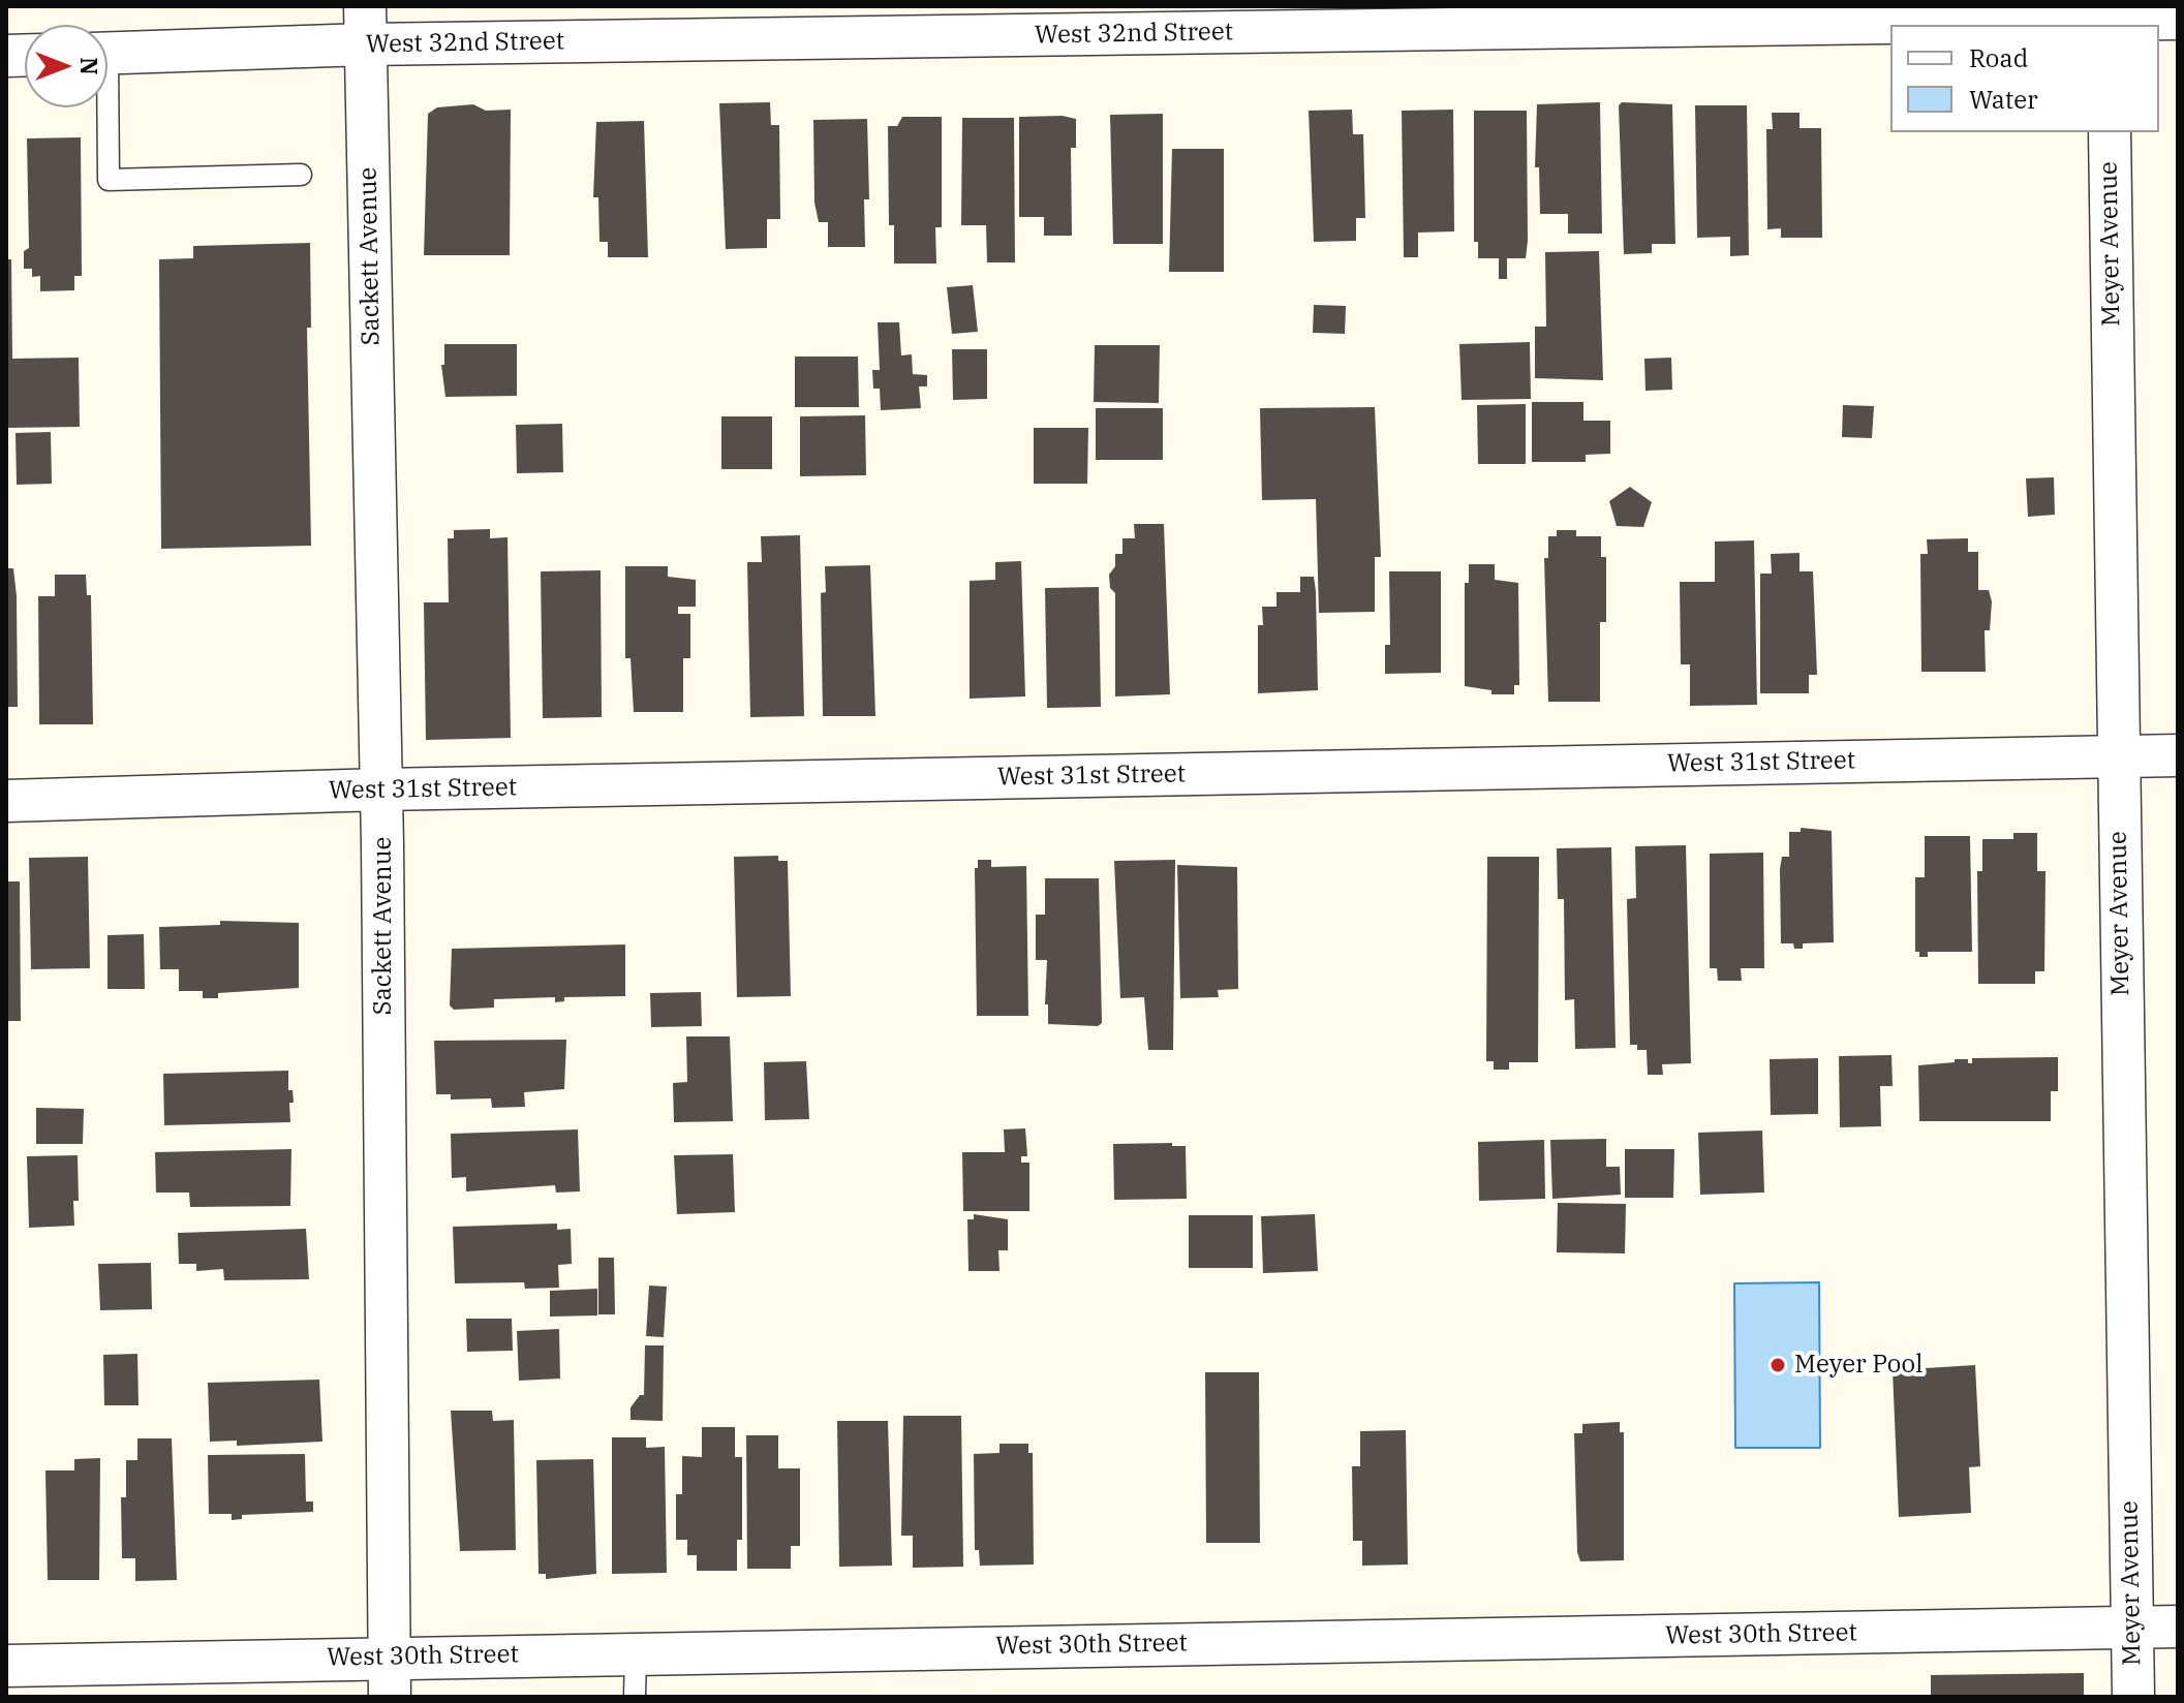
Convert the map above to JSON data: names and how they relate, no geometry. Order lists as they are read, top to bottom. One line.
{"streets":{"street":["West 32nd Street","Meyer Avenue","Sackett Avenue","West 31st Street","West 30th Street"]},"crossings":[["West 32nd Street","Sackett Avenue"],["Meyer Avenue","West 31st Street"],["Meyer Avenue","West 30th Street"],["Sackett Avenue","West 31st Street"],["Sackett Avenue","West 30th Street"]],"places":["Meyer Pool"],"legend":["Road","Water"],"north":"right"}
